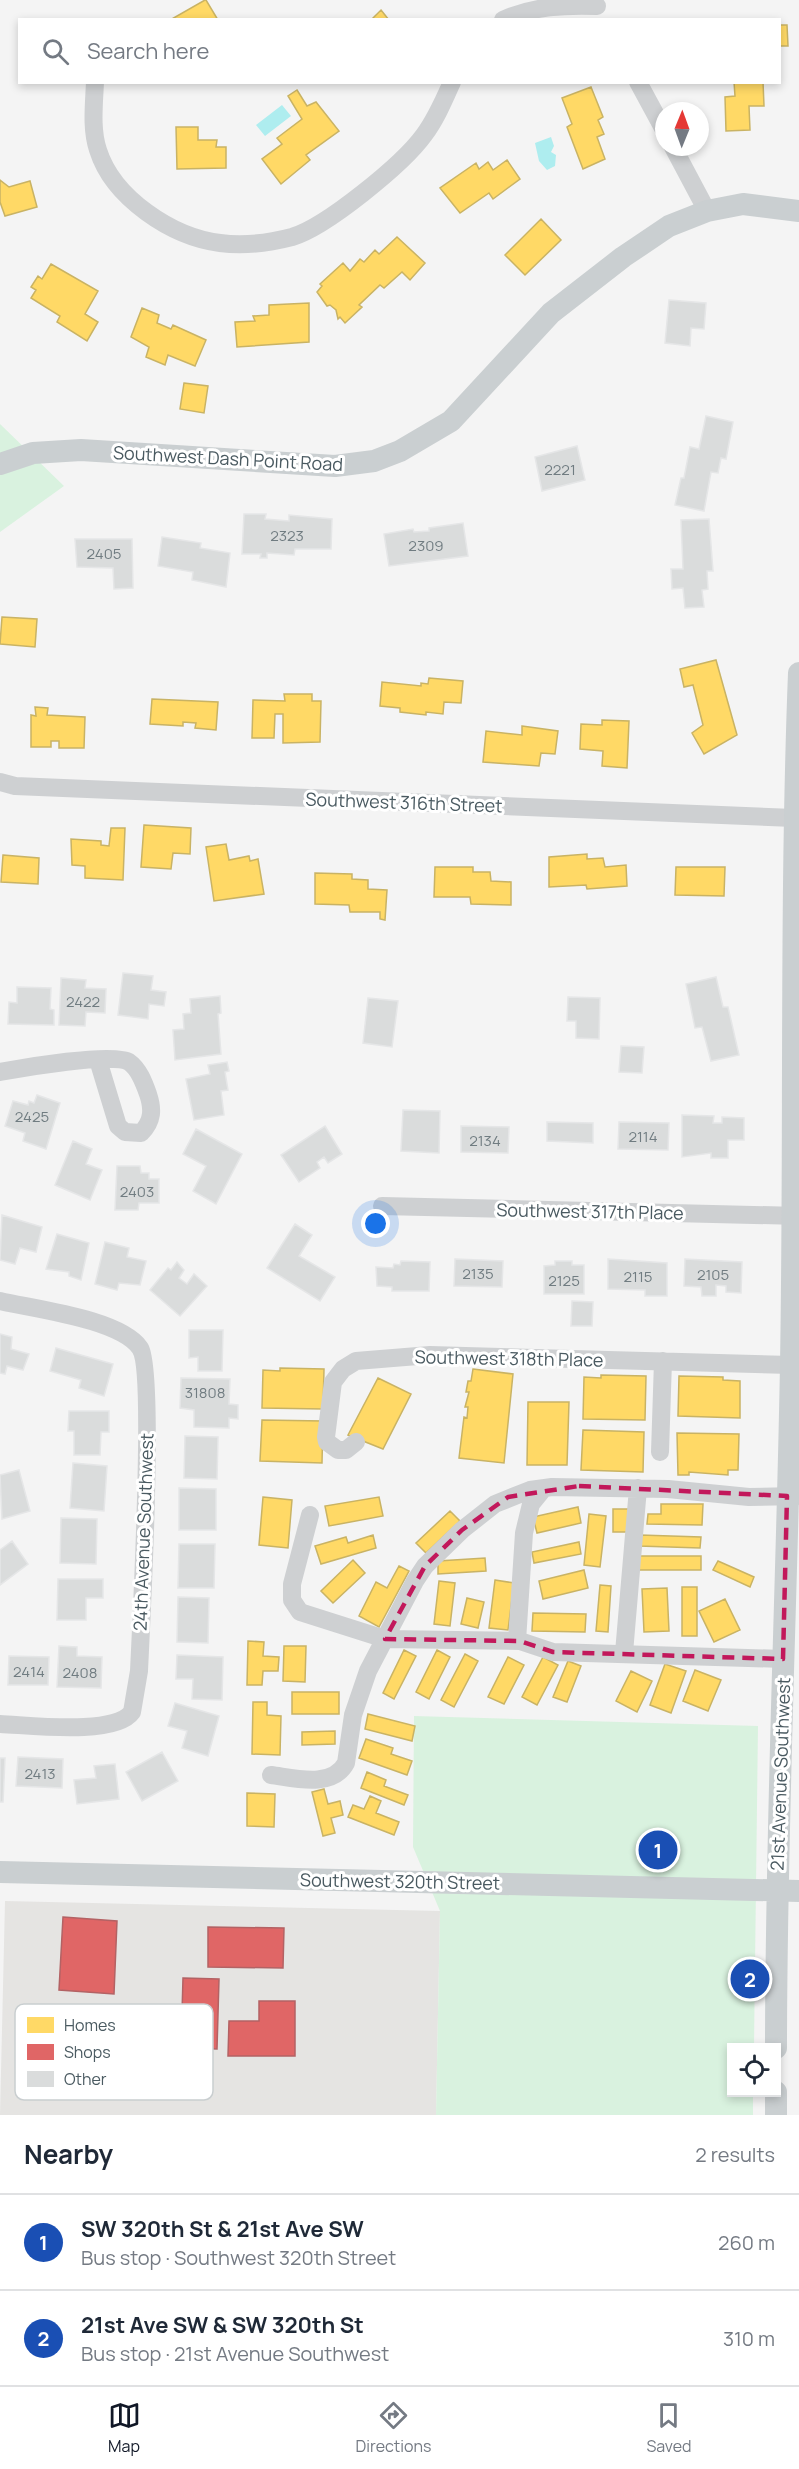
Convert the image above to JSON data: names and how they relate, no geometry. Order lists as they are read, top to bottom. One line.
{"streets":{"main road":["Southwest Dash Point Road","21st Avenue Southwest","Southwest 320th Street"],"street":["Southwest 316th Street","Southwest 317th Place","Southwest 318th Place","24th Avenue Southwest"]},"crossings":[["Southwest 316th Street","21st Avenue Southwest"],["Southwest 317th Place","21st Avenue Southwest"],["Southwest 318th Place","21st Avenue Southwest"],["21st Avenue Southwest","Southwest 320th Street"]],"house_numbers":["2221","2323","2309","2405","2422","2425","2114","2134","2403","2135","2105","2115","2125","31808","2414","2408","2413"],"legend":["Homes","Shops","Other"],"north":"top","page":{"search":"Search here","pins":["1","2"],"heading":["Nearby","2 results"],"list":[{"mark":"1","name":"SW 320th St & 21st Ave SW","note":"Bus stop · Southwest 320th Street","value":"260 m"},{"mark":"2","name":"21st Ave SW & SW 320th St","note":"Bus stop · 21st Avenue Southwest","value":"310 m"}],"nav":["Map","Directions","Saved"]}}
